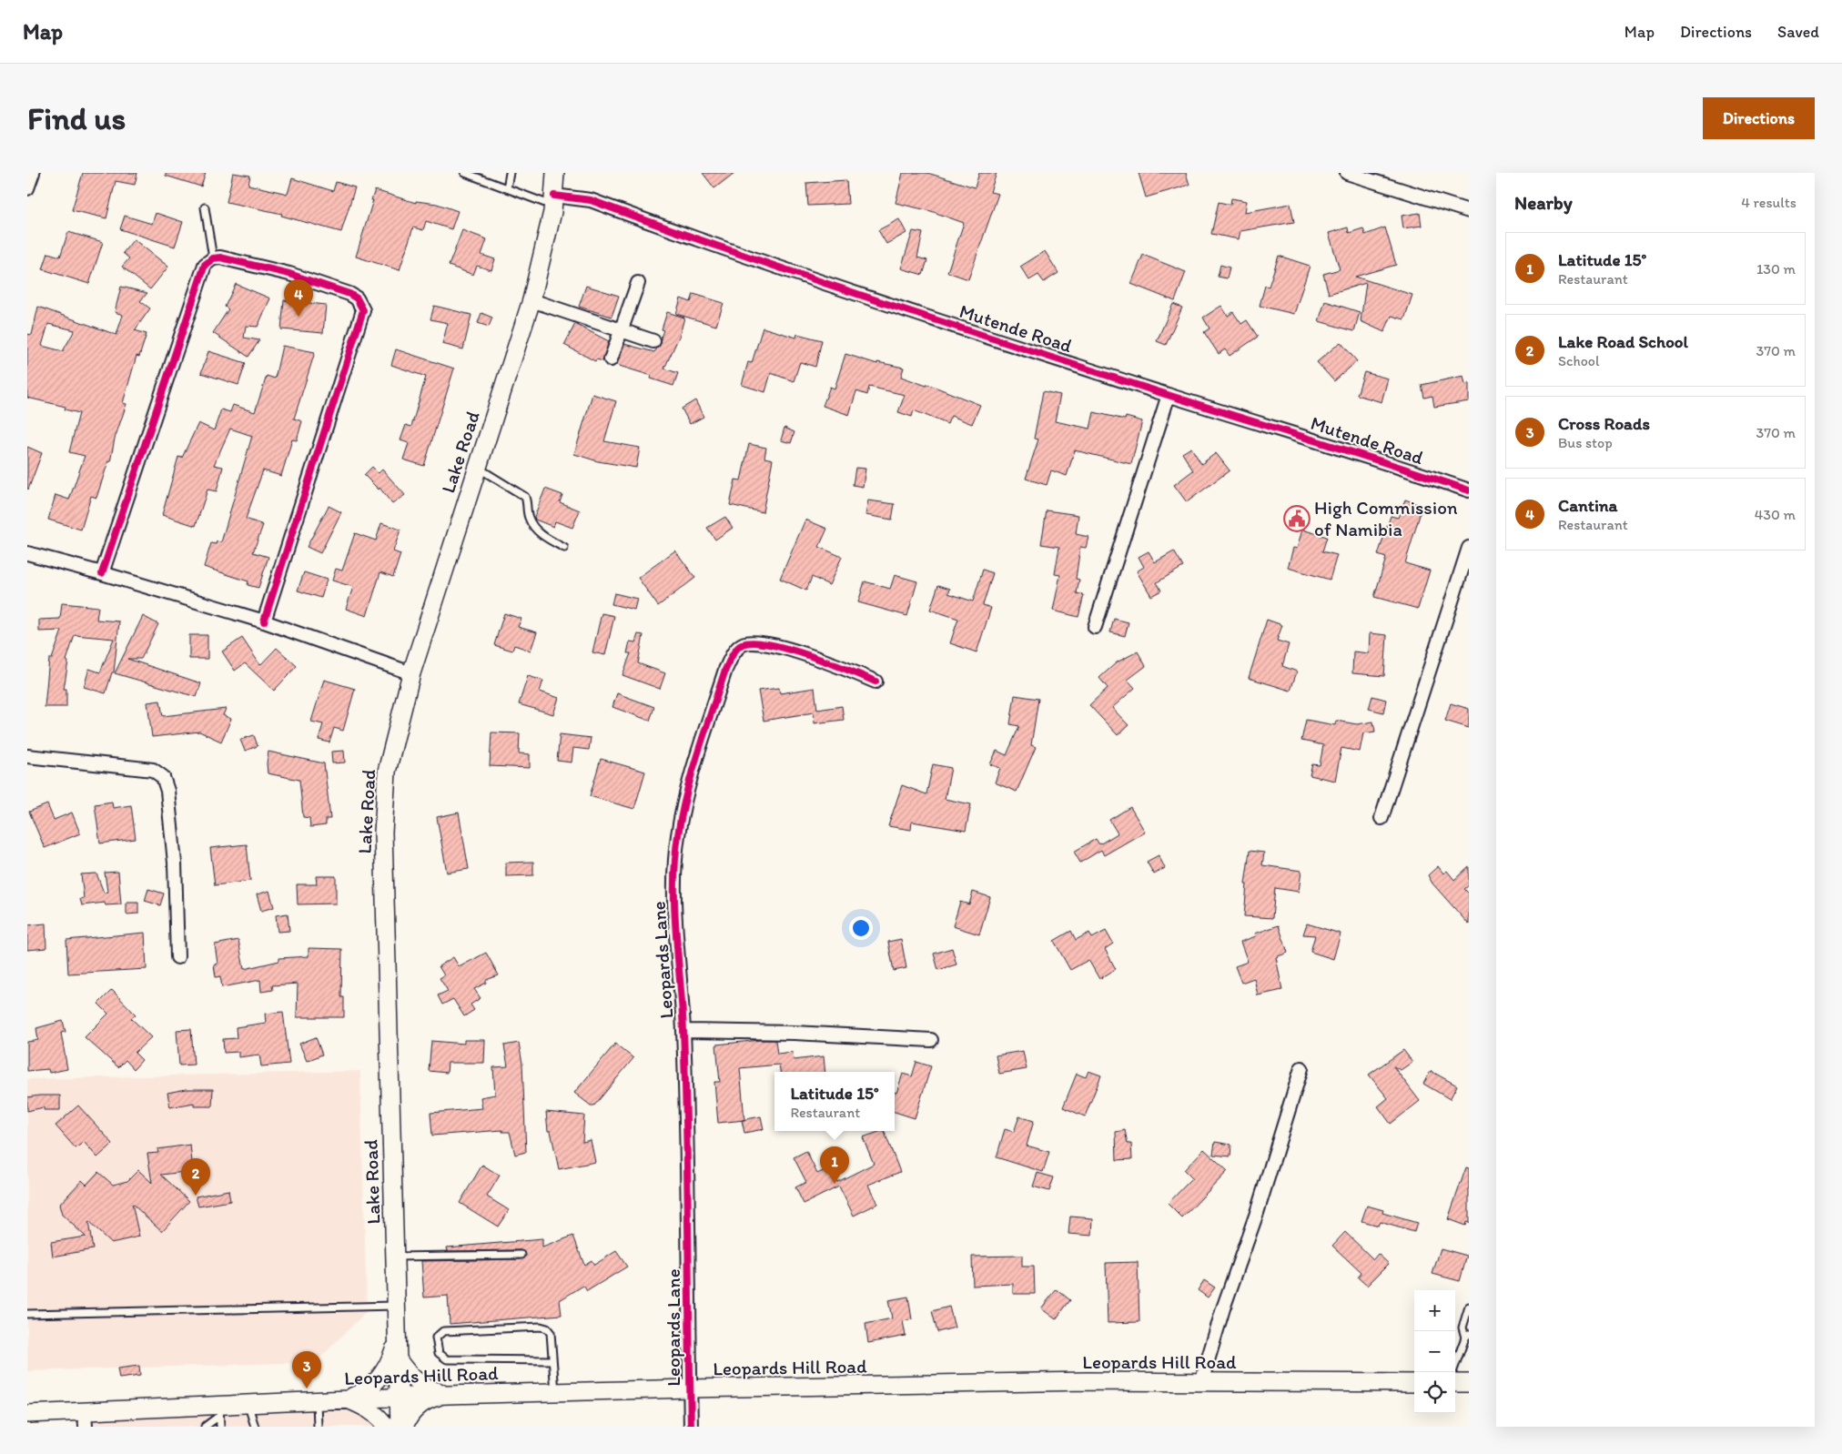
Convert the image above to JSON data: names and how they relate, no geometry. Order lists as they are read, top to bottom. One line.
{"streets":{"main road":["Lake Road","Leopards Hill Road"],"street":["Mutende Road","Leopards Lane"]},"crossings":[["Mutende Road","Lake Road"],["Lake Road","Leopards Hill Road"],["Leopards Lane","Leopards Hill Road"]],"places":{"public building":["High Commission of Namibia"]},"page":{"header":"Map","nav":["Map","Directions","Saved"],"buttons":"Directions","title":"Find us","heading":["Nearby","4 results"],"list":[{"mark":"1","name":"Latitude 15°","note":"Restaurant","value":"130 m"},{"mark":"2","name":"Lake Road School","note":"School","value":"370 m"},{"mark":"3","name":"Cross Roads","note":"Bus stop","value":"370 m"},{"mark":"4","name":"Cantina","note":"Restaurant","value":"430 m"}],"pins":["4","1","2","3"],"popup":["Latitude 15°","Restaurant"],"map_buttons":["+","−"]}}
